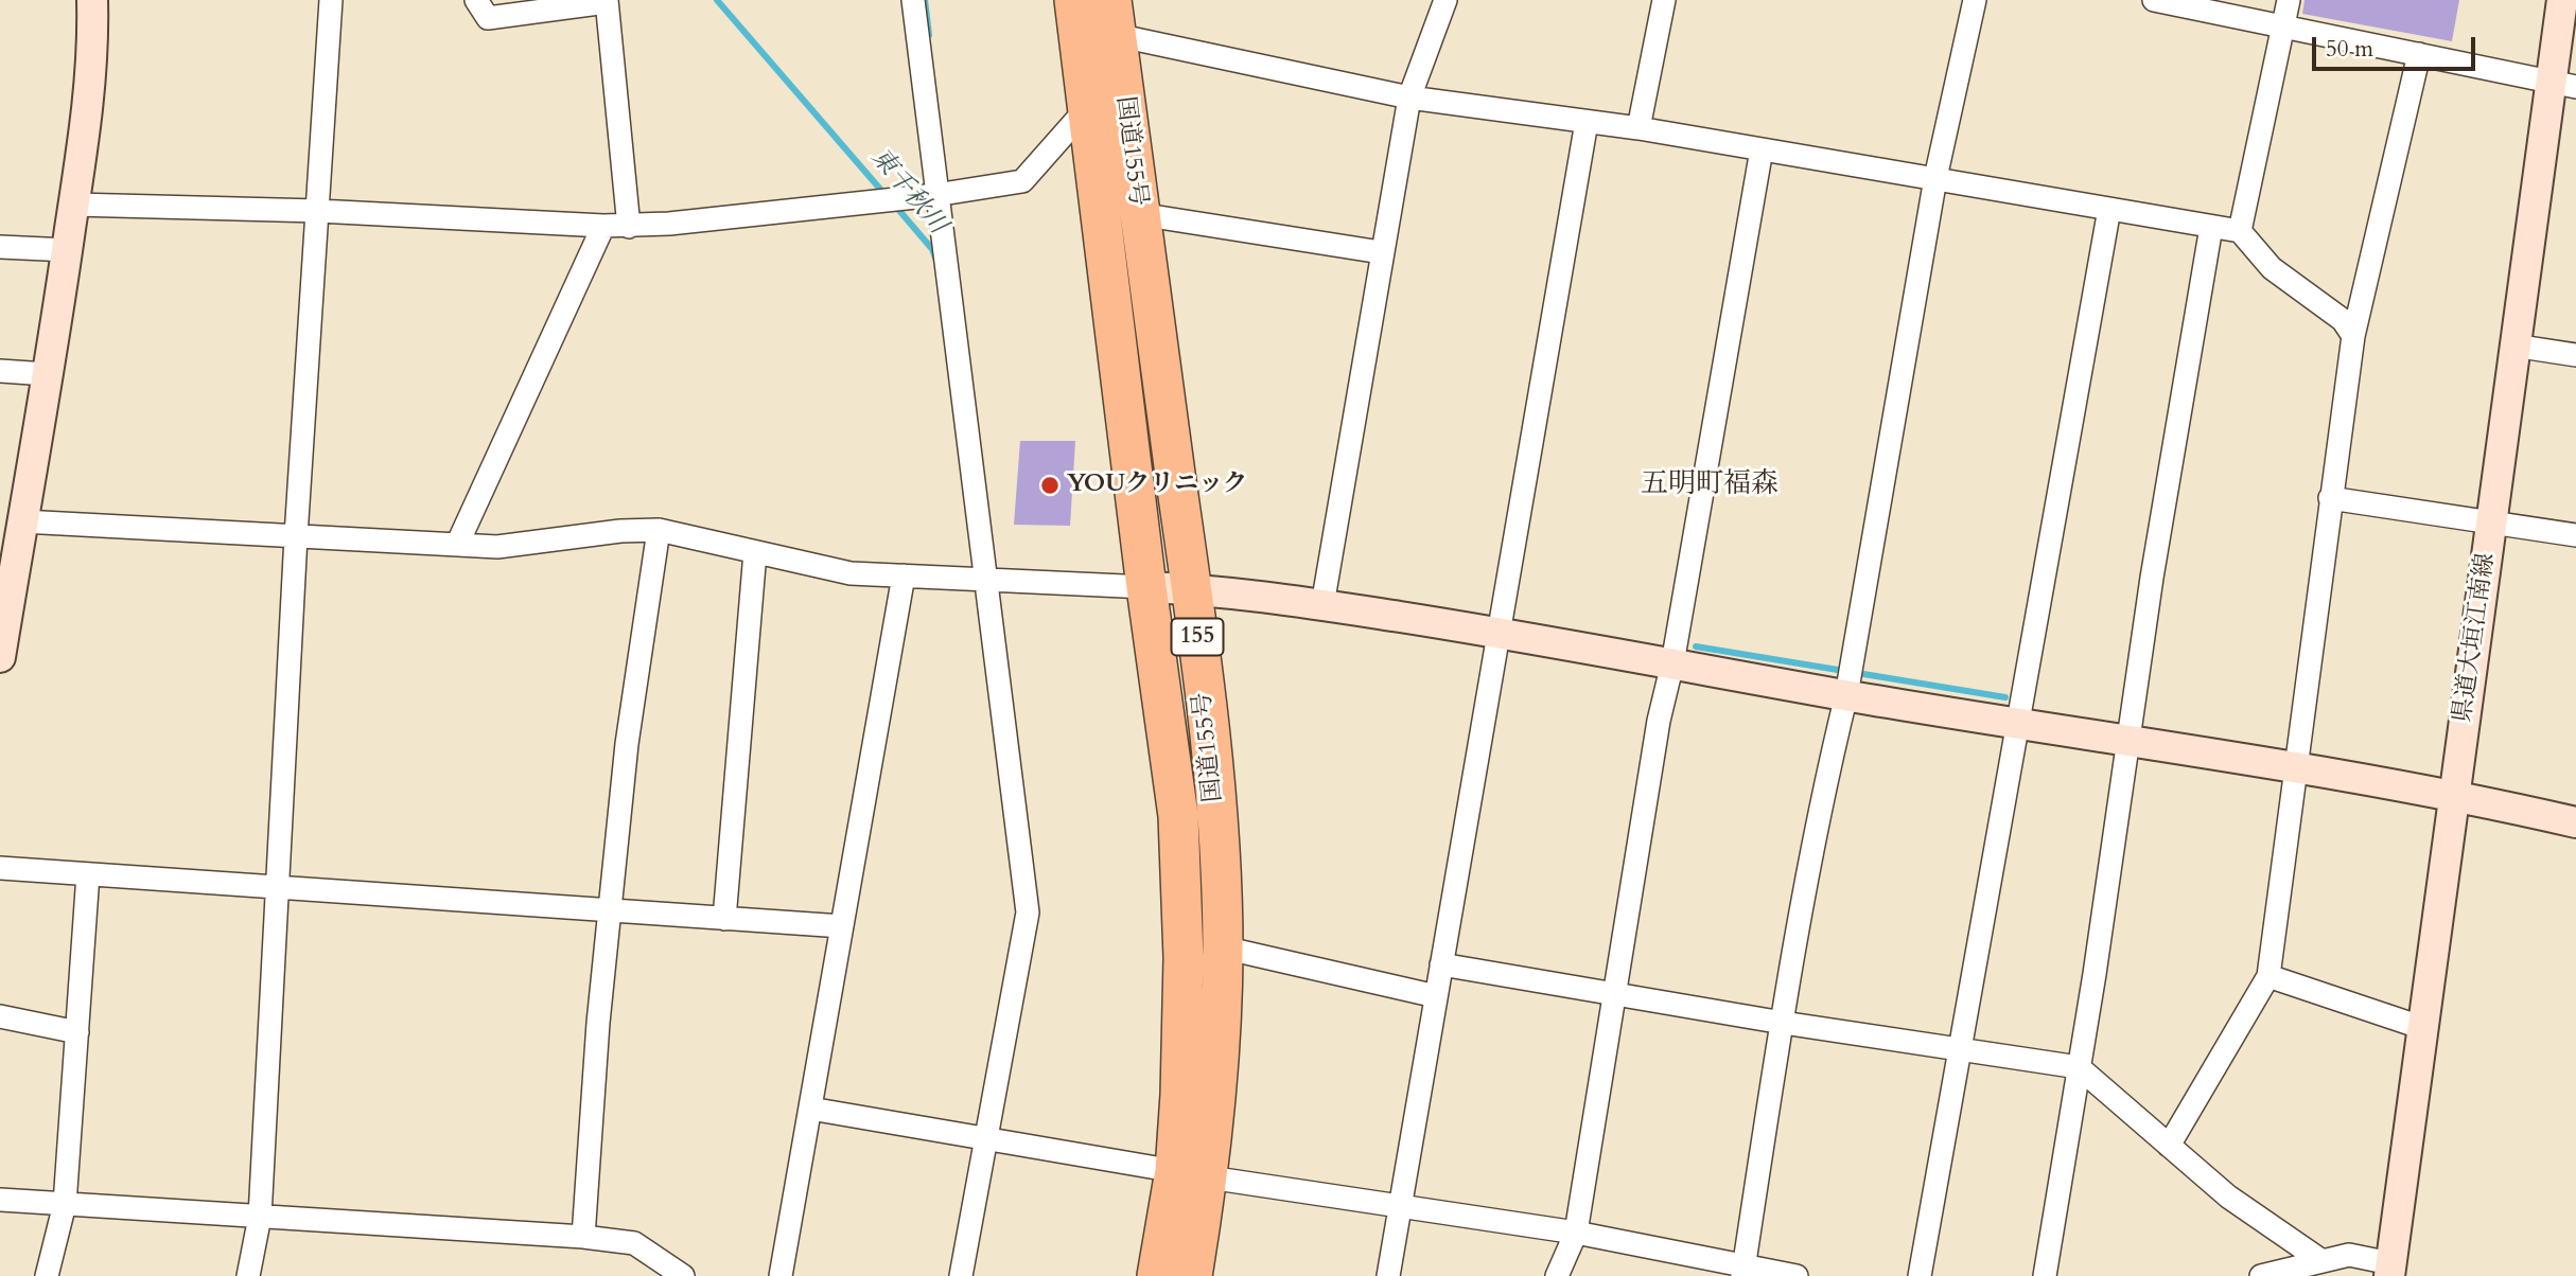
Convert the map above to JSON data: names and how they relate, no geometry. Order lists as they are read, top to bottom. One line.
{"streets":{"highway":["国道155号","155"],"street":["県道大垣江南線"]},"districts":["五明町福森"],"water":["東千秋川"],"places":["YOUクリニック"],"scale_bar":"50 m"}
